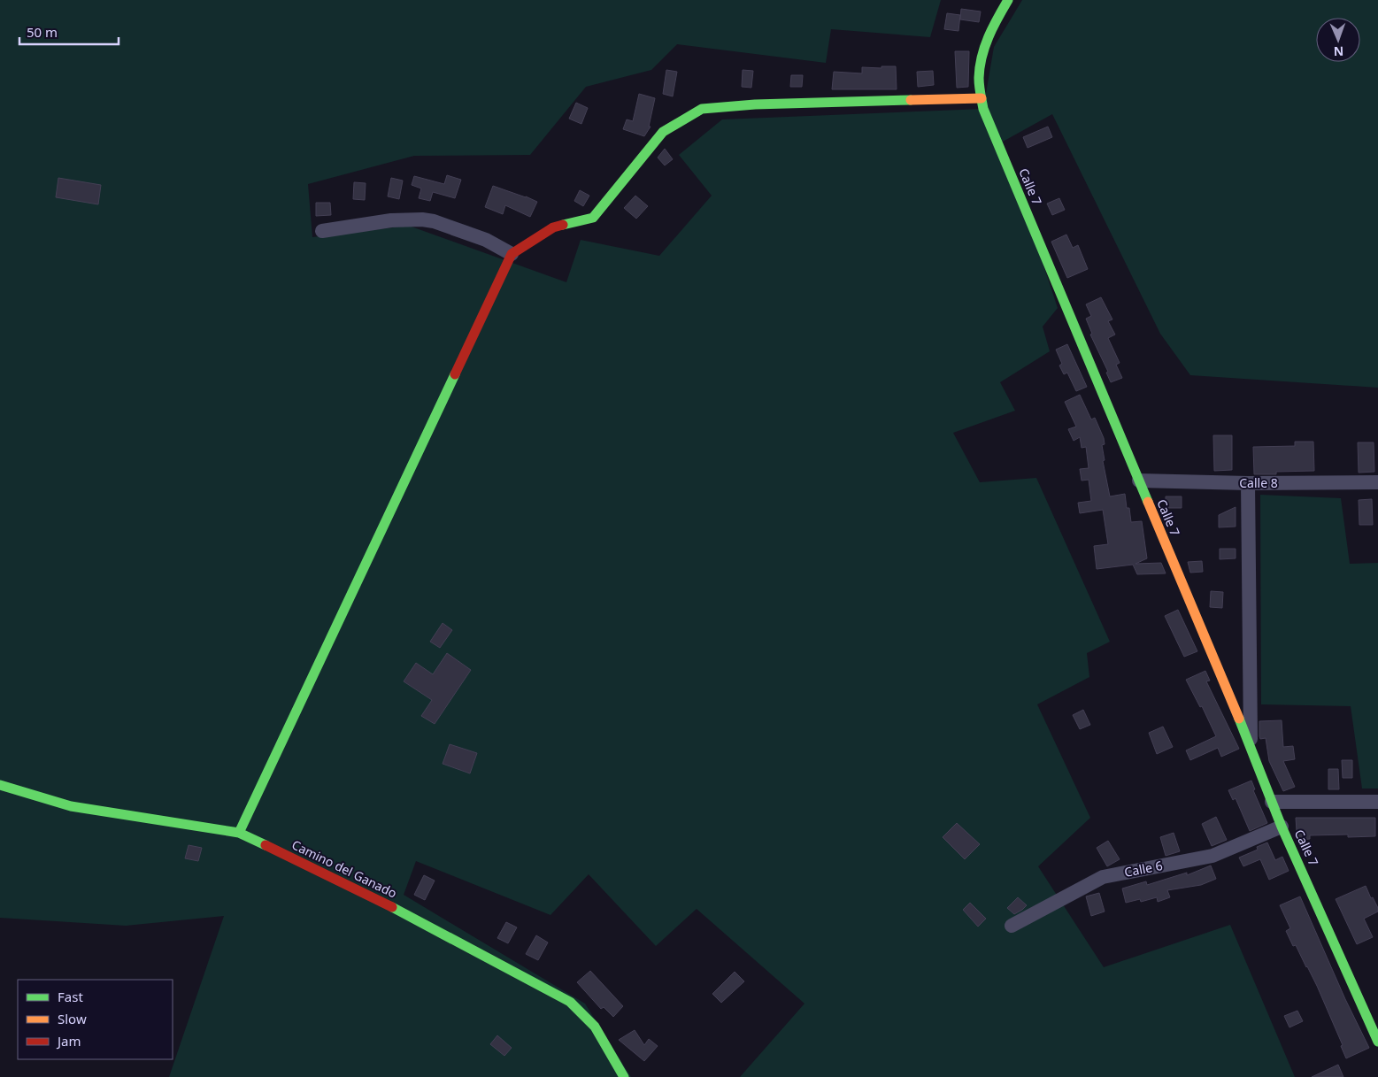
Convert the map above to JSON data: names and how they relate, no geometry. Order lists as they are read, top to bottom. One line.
{"streets":{"street":["Calle 7","Calle 8","Camino del Ganado","Calle 6"]},"crossings":[["Calle 7","Calle 8"],["Calle 7","Calle 6"]],"legend":["Fast","Slow","Jam"],"scale_bar":"50 m","north":"bottom"}
